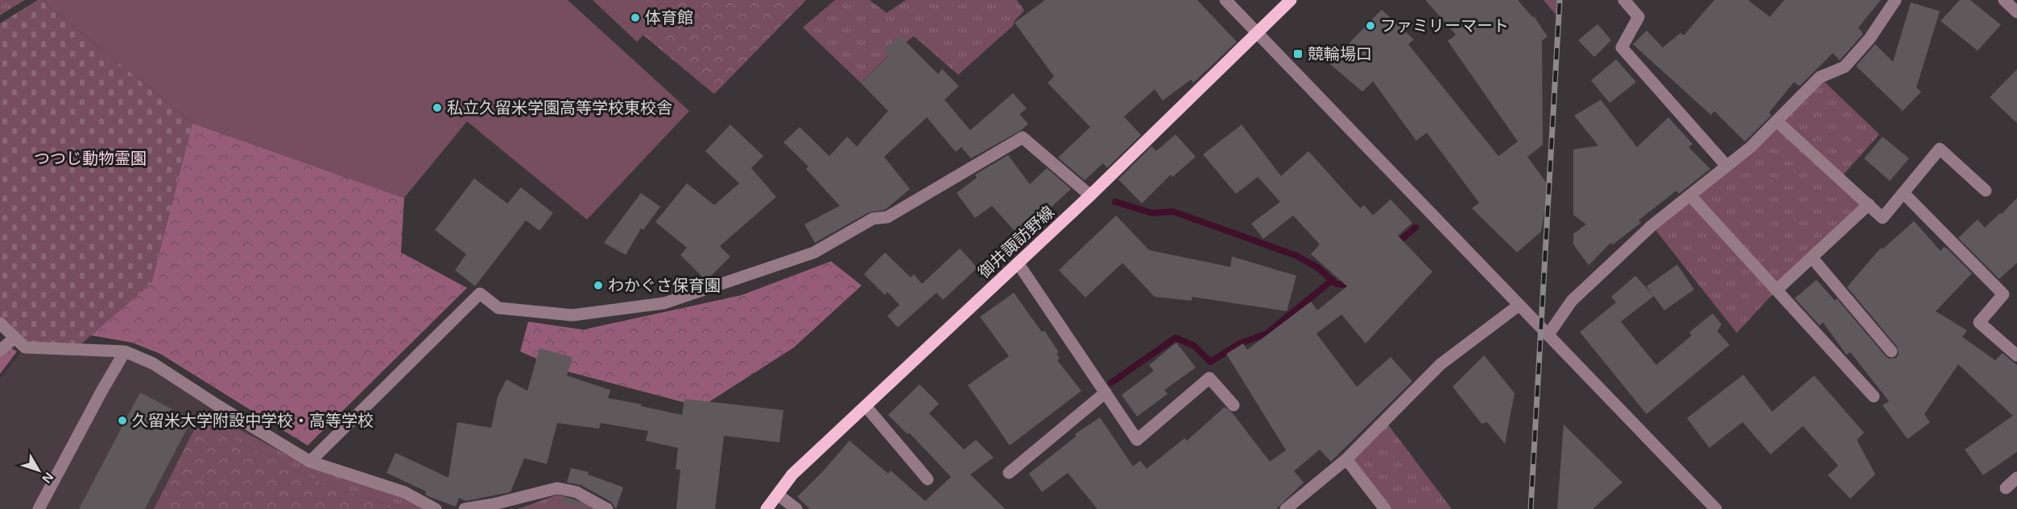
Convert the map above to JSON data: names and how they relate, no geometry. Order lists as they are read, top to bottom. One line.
{"streets":{"main road":["御井諏訪野線"]},"parks":["つつじ動物霊園"],"places":{"other":["体育館","ファミリーマート","私立久留米学園高等学校東校舎","わかぐさ保育園","久留米大学附設中学校・高等学校"],"transit":["競輪場口"]},"north":"bottom right"}
